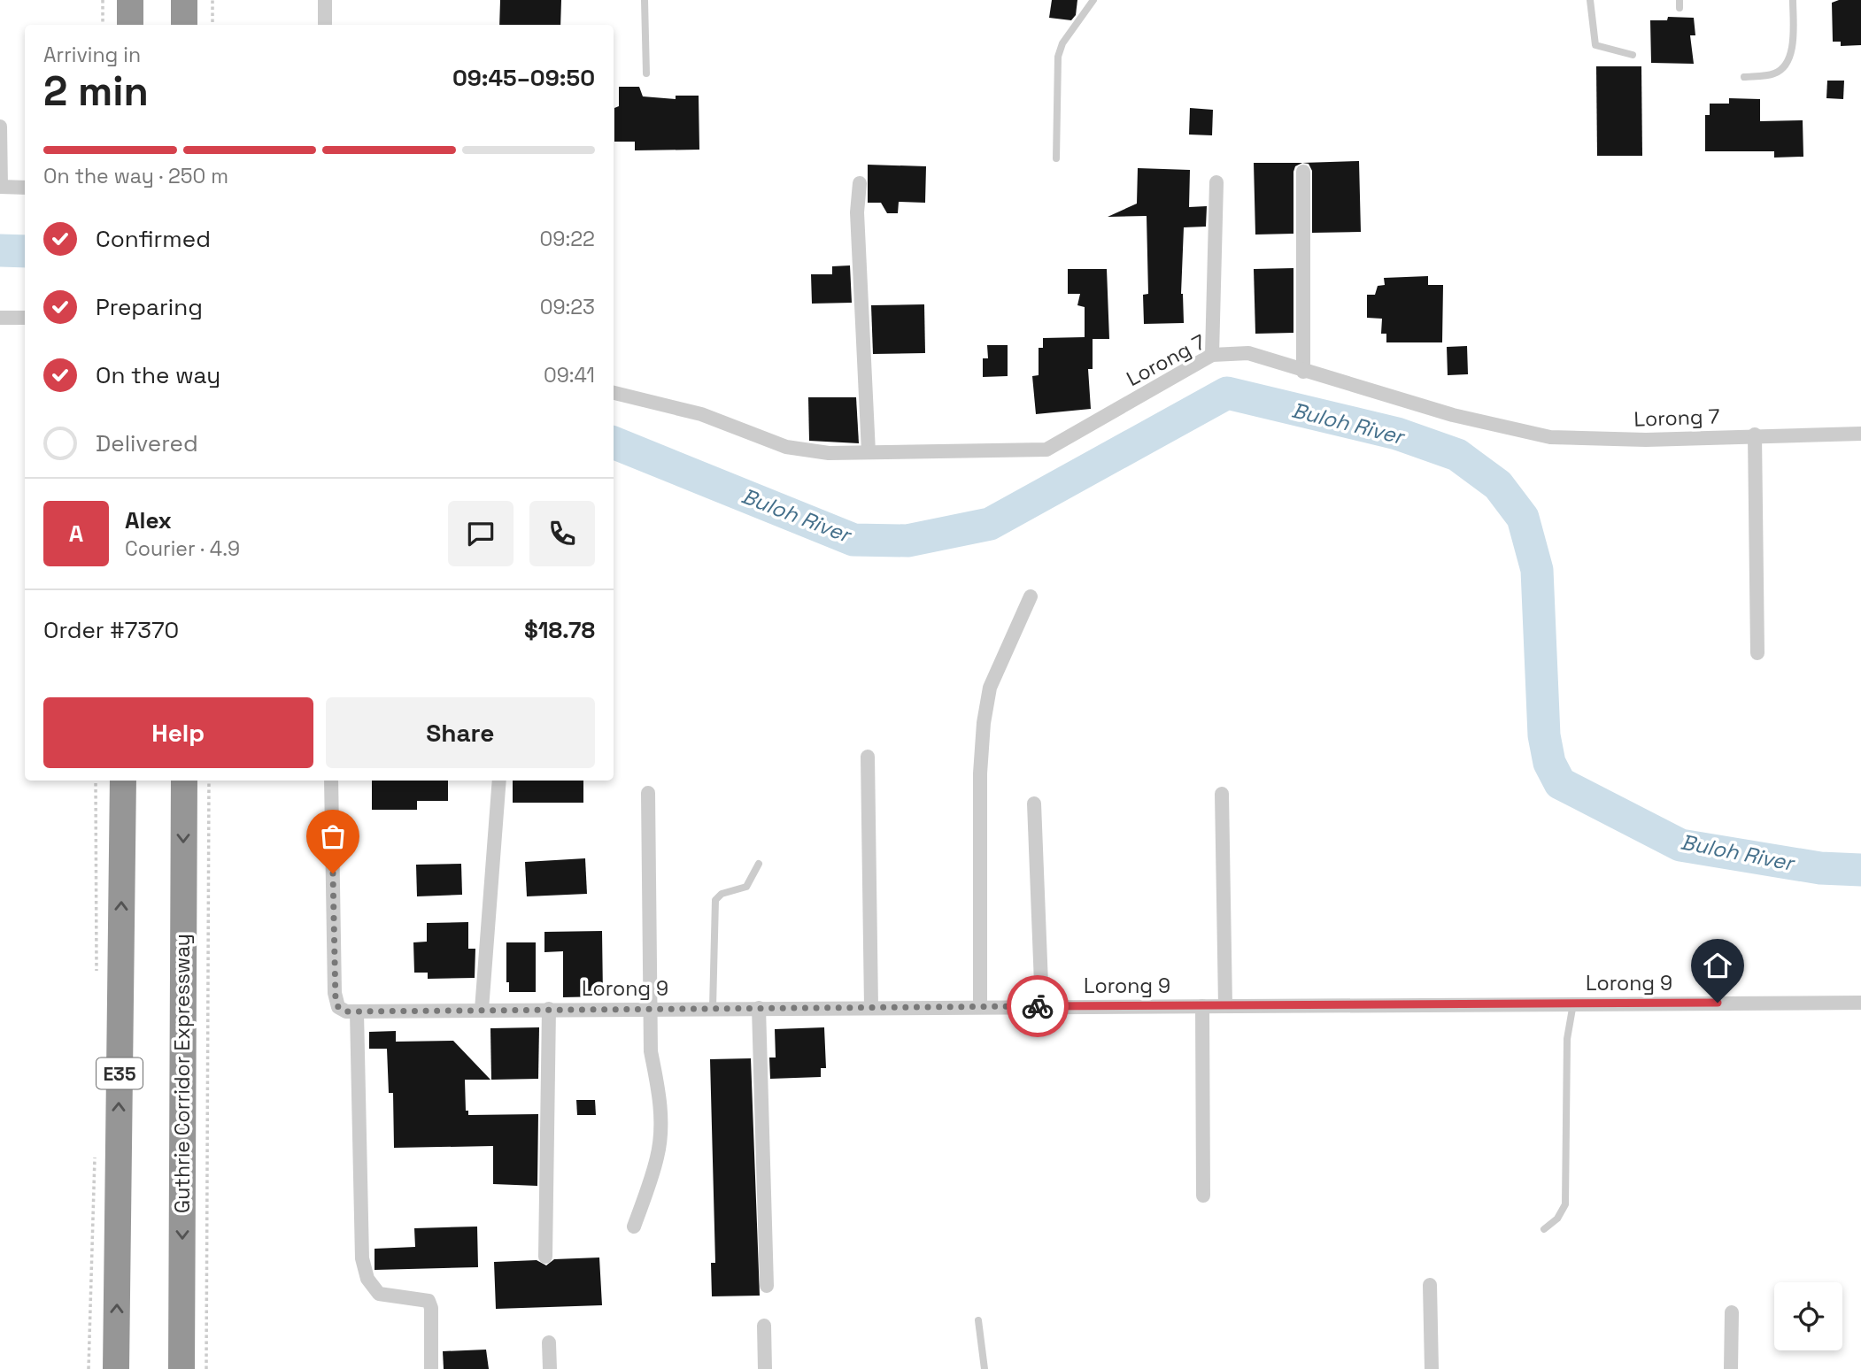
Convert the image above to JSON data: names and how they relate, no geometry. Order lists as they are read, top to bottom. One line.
{"streets":{"highway":["E35","Guthrie Corridor Expressway"],"street":["Lorong 7","Lorong 9"]},"water":["Buloh River"],"page":{"heading":["2 min","Arriving in","09:45–09:50"],"panel":["Alex","Courier · 4.9","Order #7370","$18.78"],"bar":"On the way · 250 m","list":[["Confirmed","09:22"],["Preparing","09:23"],["On the way","09:41"],"Delivered"],"round":"A","buttons":["Help","Share"]}}
